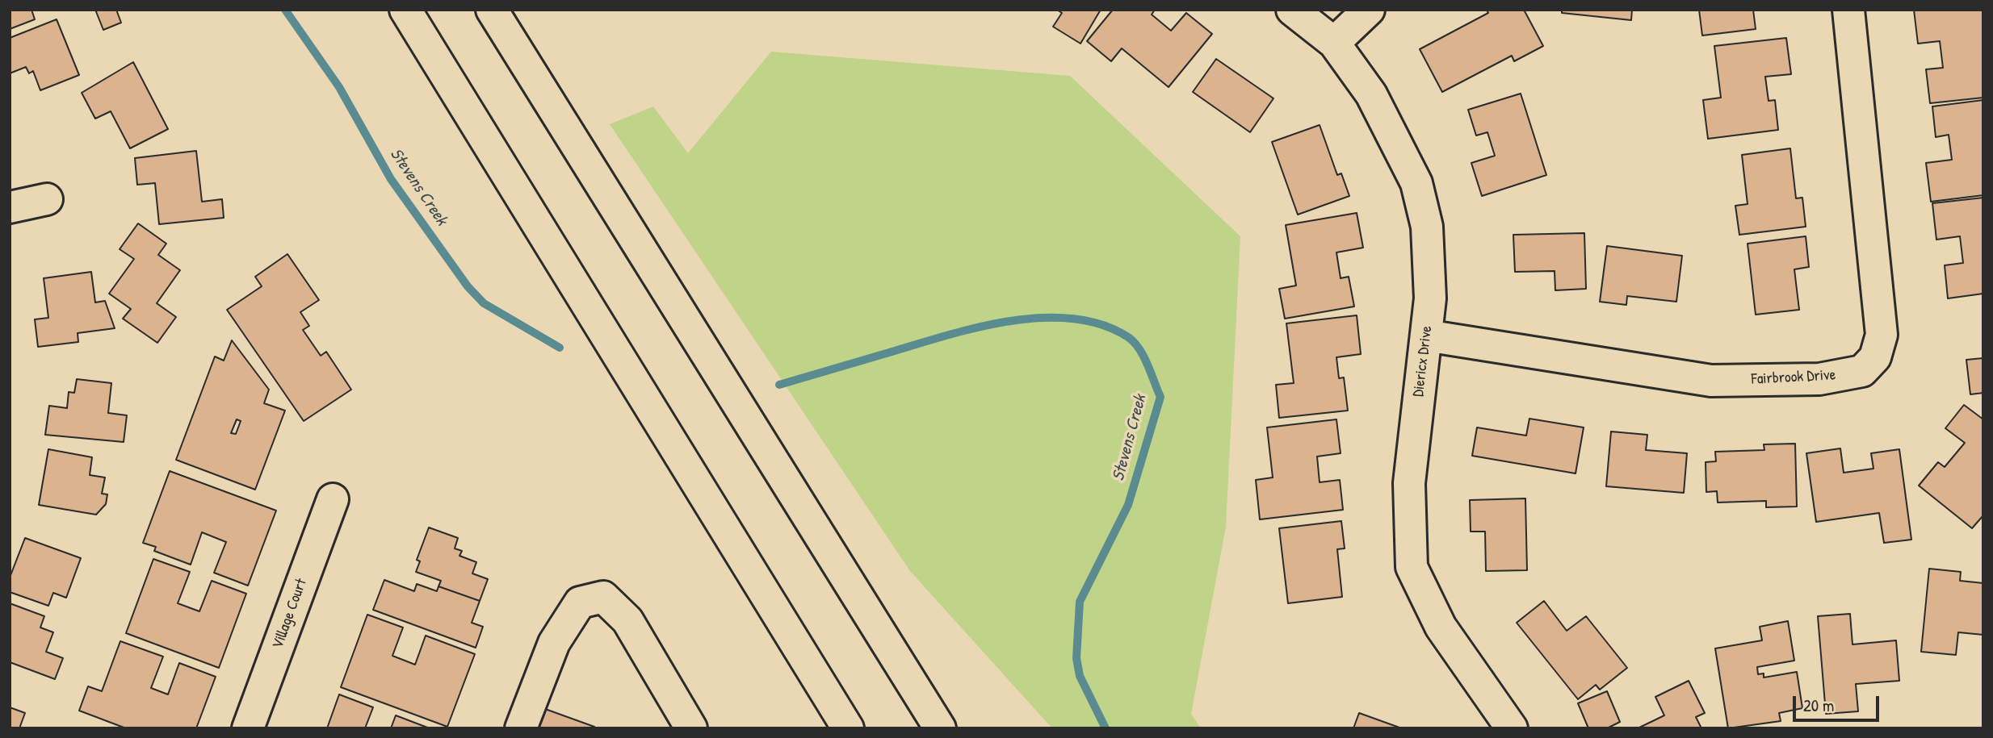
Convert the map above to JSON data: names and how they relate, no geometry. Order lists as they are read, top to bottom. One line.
{"streets":{"main road":["Diericx Drive","Fairbrook Drive","Village Court"]},"crossings":[["Diericx Drive","Fairbrook Drive"]],"water":["Stevens Creek"],"scale_bar":"20 m"}
